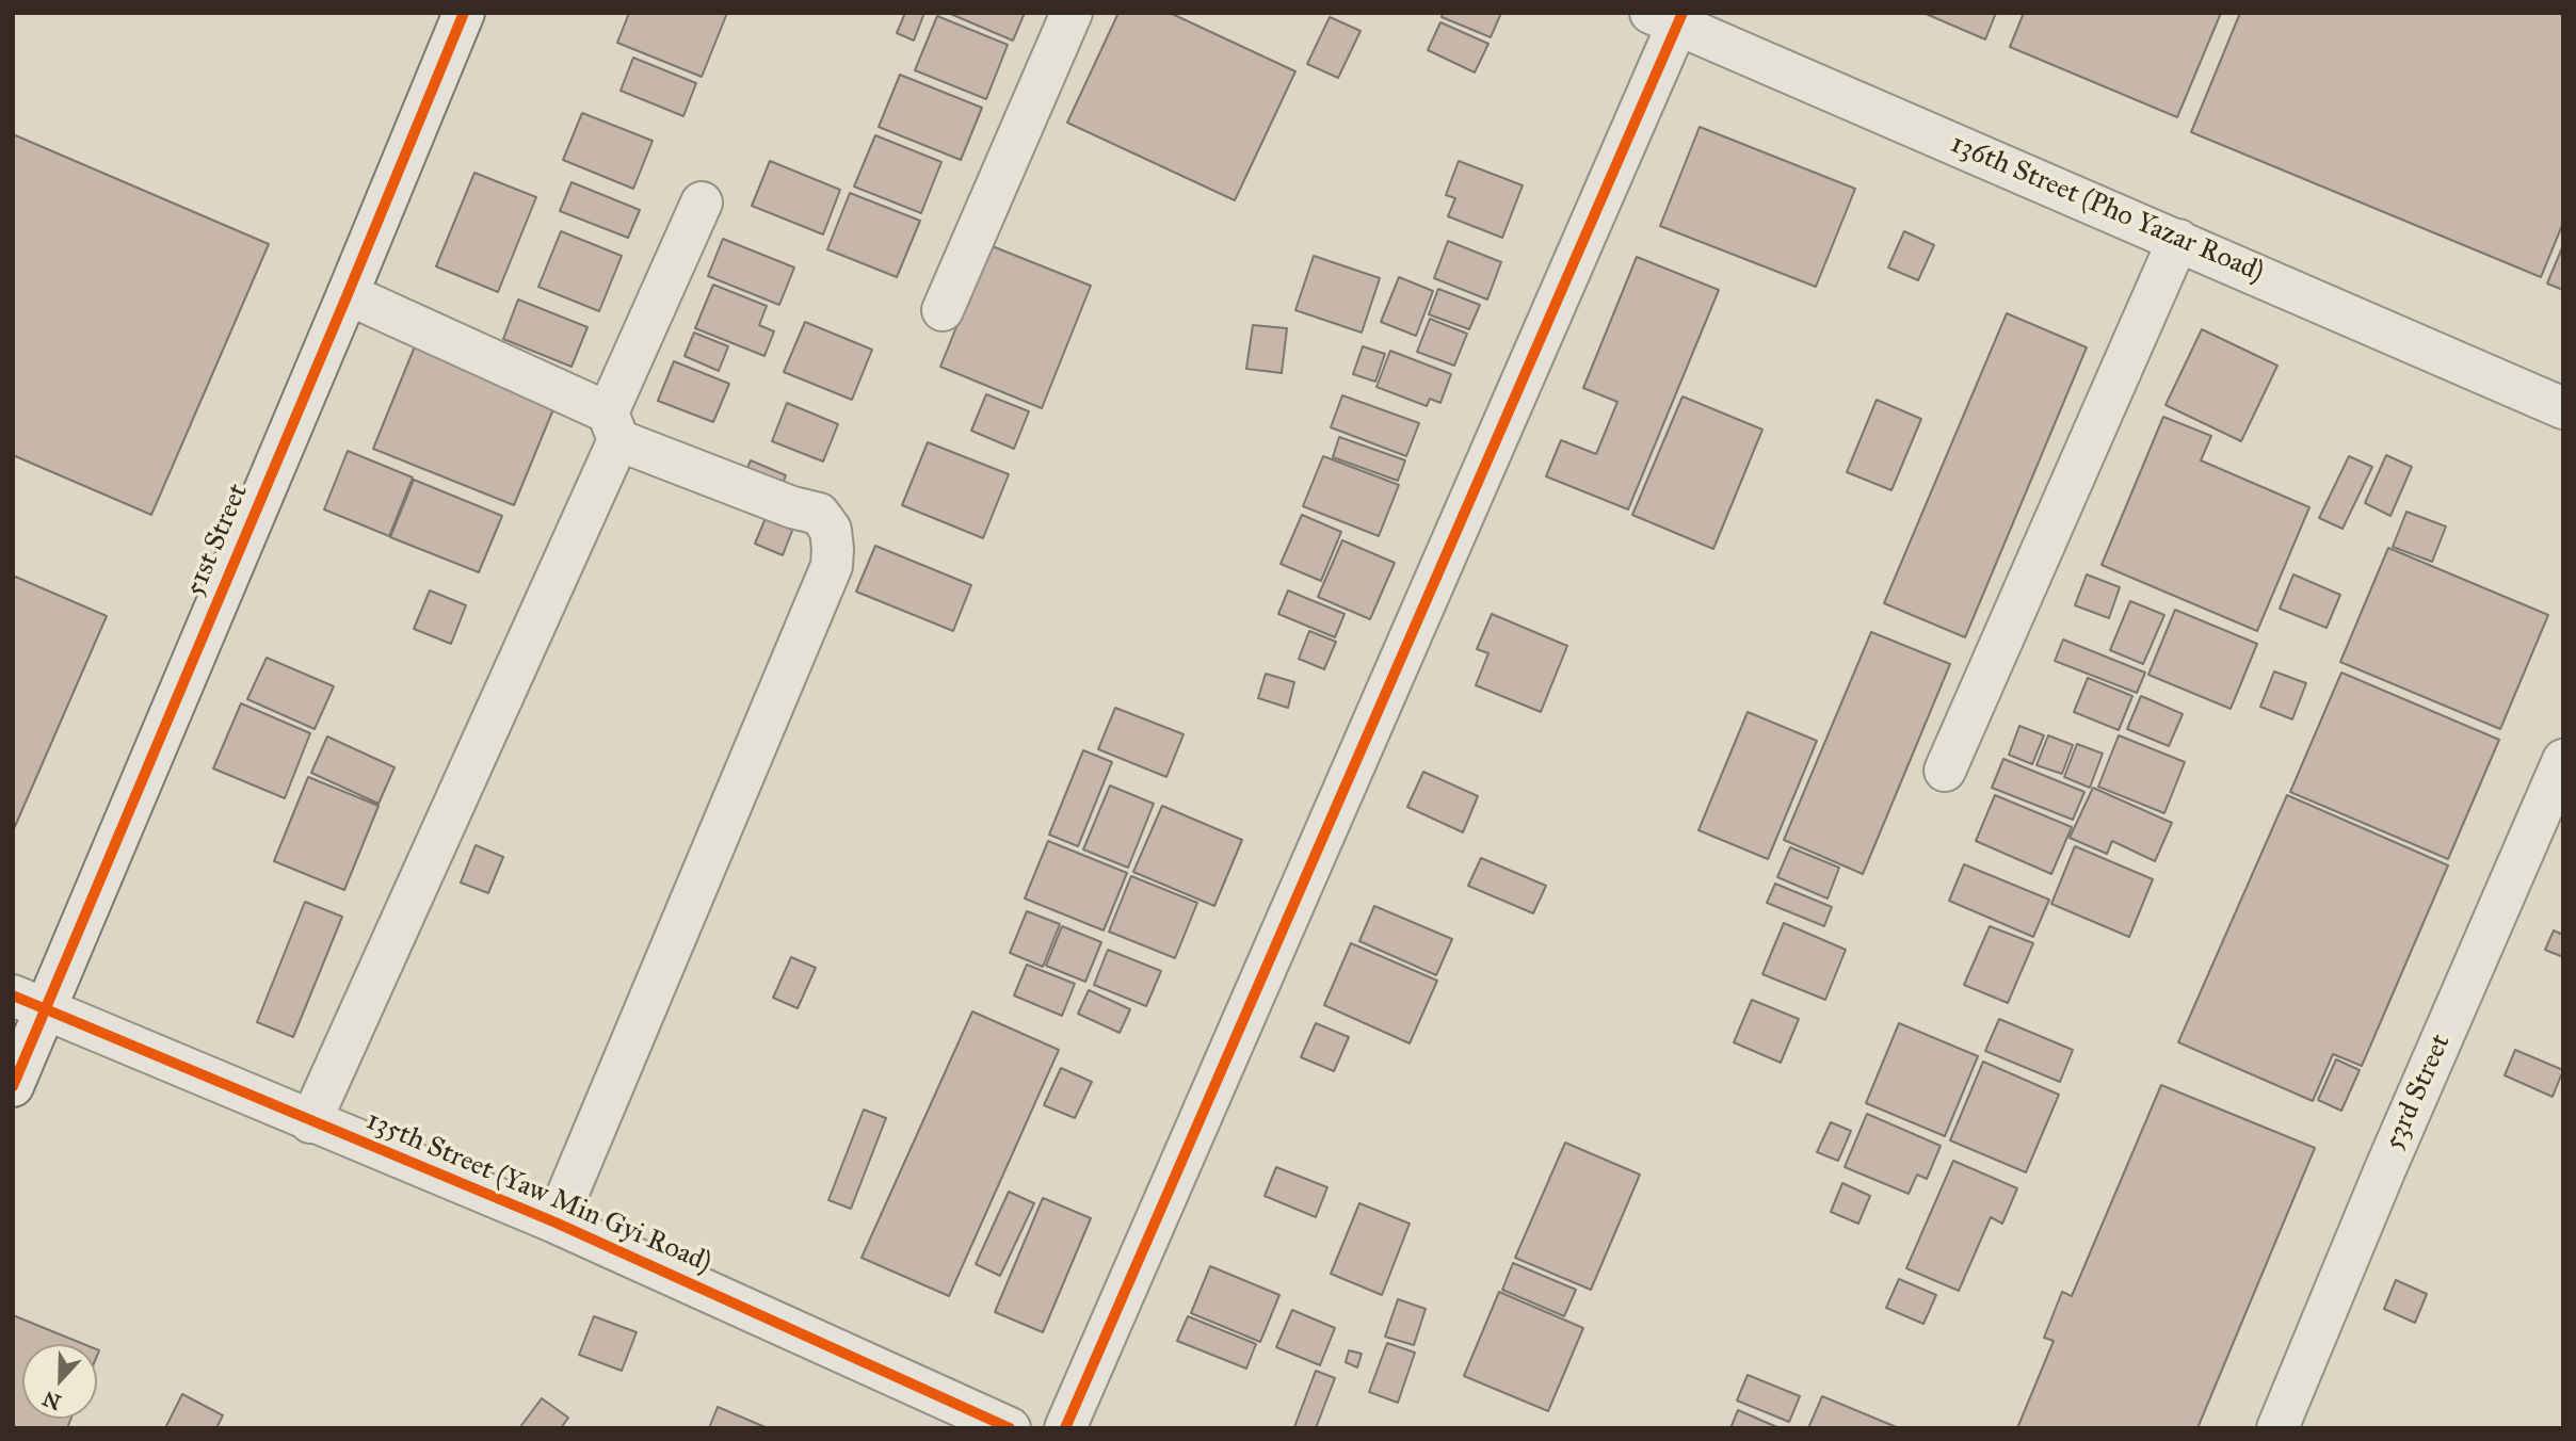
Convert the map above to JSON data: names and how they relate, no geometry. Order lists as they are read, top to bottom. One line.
{"streets":{"street":["136th Street (Pho Yazar Road)","51st Street","53rd Street","135th Street (Yaw Min Gyi Road)"]},"crossings":[["51st Street","135th Street (Yaw Min Gyi Road)"]],"north":"bottom"}
